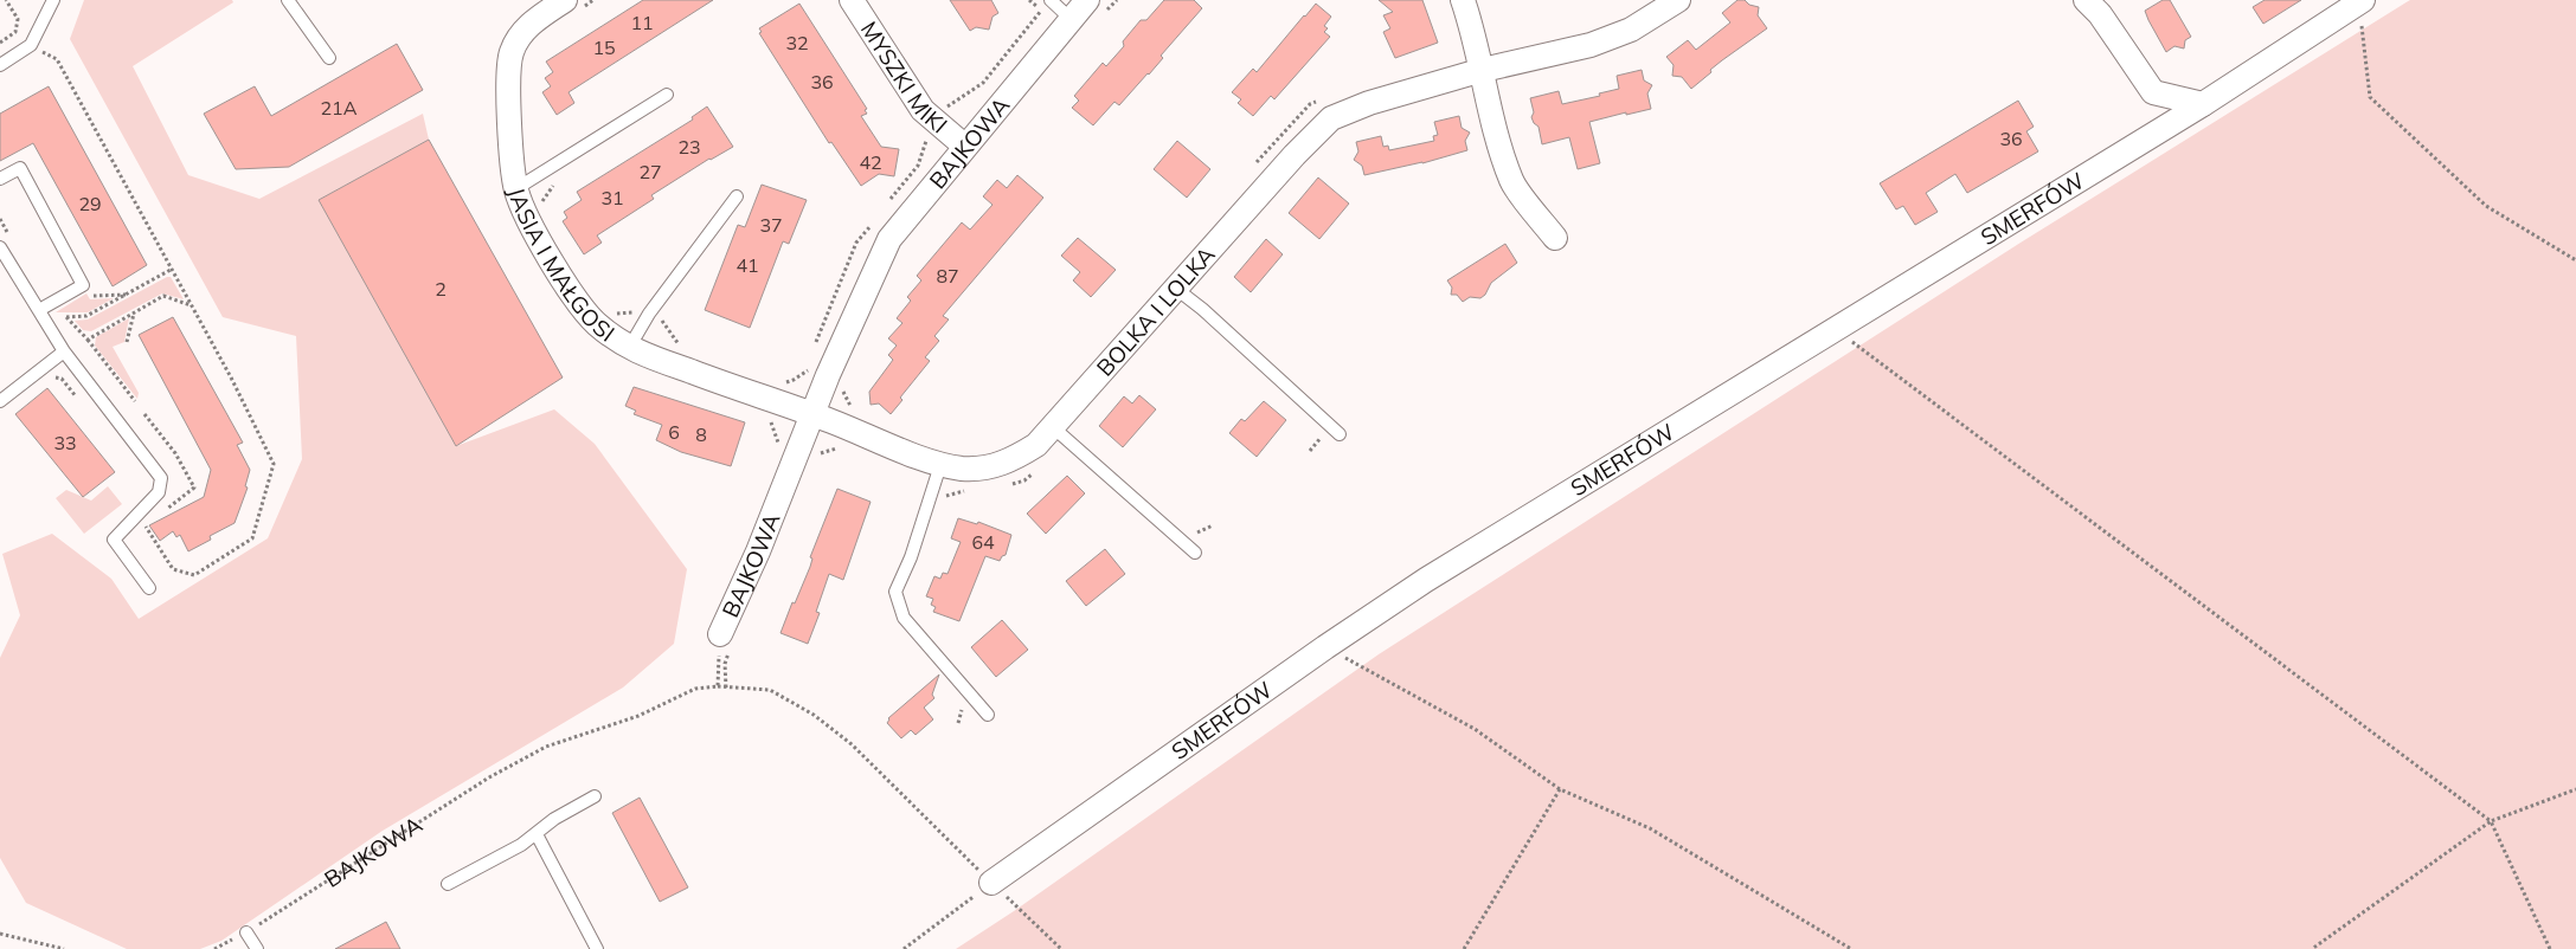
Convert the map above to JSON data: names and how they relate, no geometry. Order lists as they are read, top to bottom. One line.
{"streets":{"street":["MYSZKI MIKI","BAJKOWA","SMERFÓW","JASIA I MAŁGOSI","BOLKA I LOLKA"]},"crossings":[["MYSZKI MIKI","BAJKOWA"],["BAJKOWA","JASIA I MAŁGOSI"],["BAJKOWA","BOLKA I LOLKA"],["JASIA I MAŁGOSI","BOLKA I LOLKA"]],"house_numbers":["11","32","15","36","21A","36","23","42","27","31","29","37","41","87","2","6","8","33","64"]}
